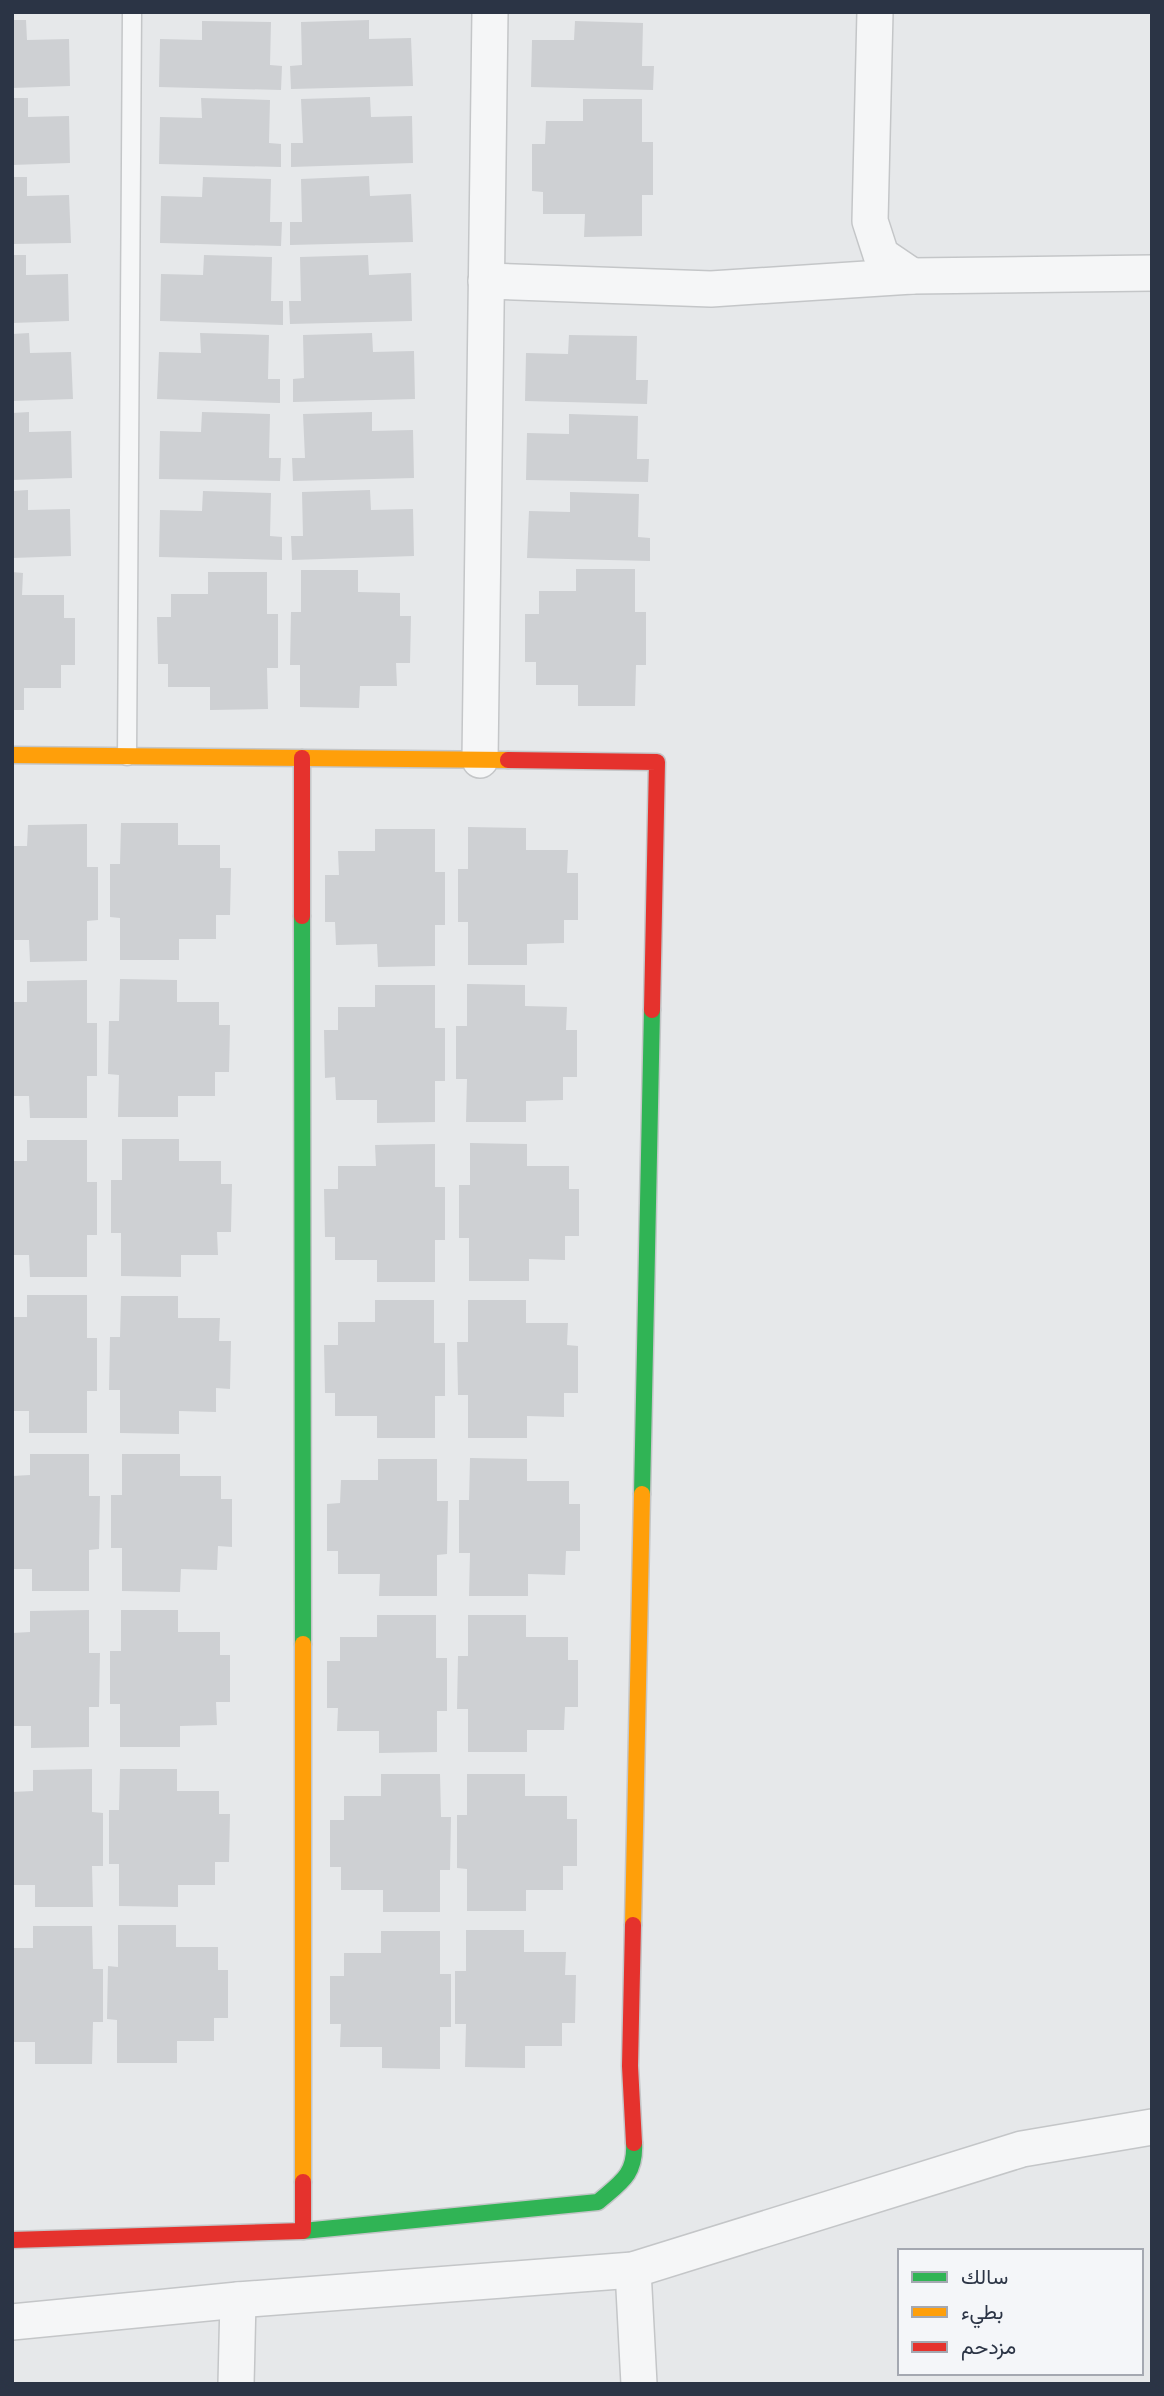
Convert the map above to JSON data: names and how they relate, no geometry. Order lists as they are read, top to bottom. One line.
{"legend":["سالك","بطيء","مزدحم"]}
